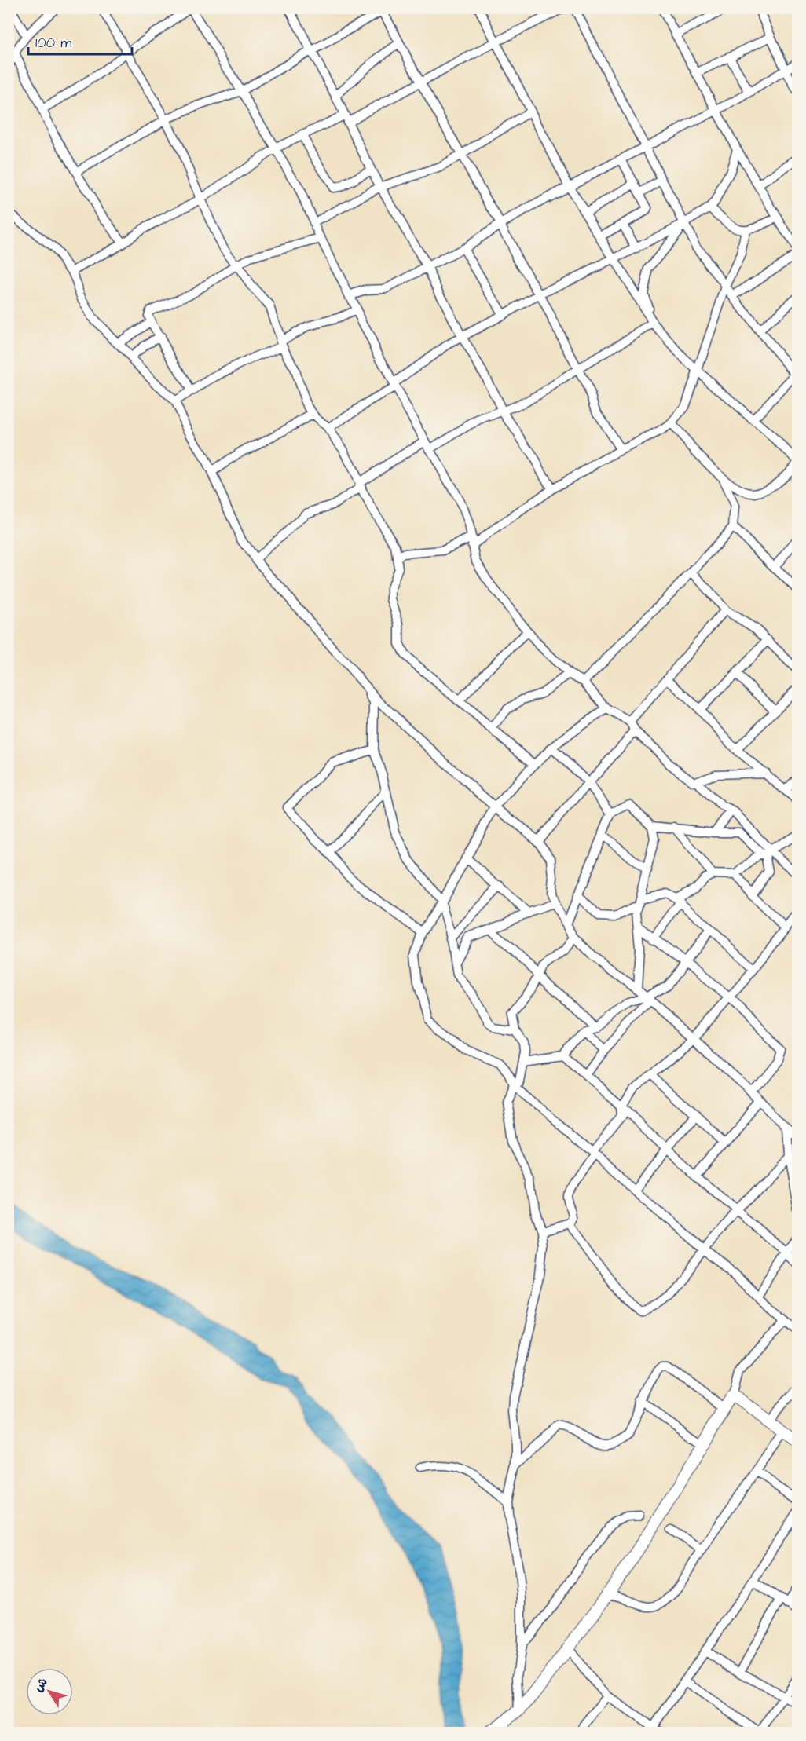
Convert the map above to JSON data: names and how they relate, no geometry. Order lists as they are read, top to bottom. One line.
{"scale_bar":"100 m","north":"top left"}
